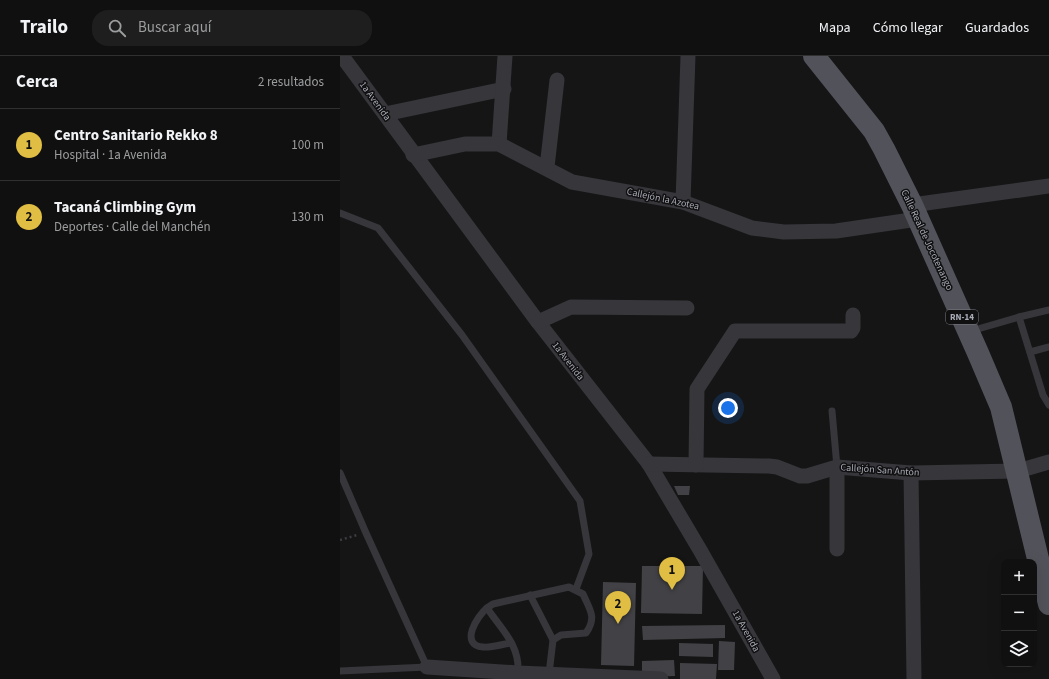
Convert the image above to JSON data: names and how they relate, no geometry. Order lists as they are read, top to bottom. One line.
{"streets":{"main road":["Calle Real de Jocotenango","RN-14"],"street":["1a Avenida","Callejón la Azotea","Callejón San Antón"]},"crossings":[["1a Avenida","Callejón la Azotea"],["1a Avenida","Callejón San Antón"],["Callejón la Azotea","Calle Real de Jocotenango"],["Calle Real de Jocotenango","Callejón San Antón"]],"page":{"header":"Trailo","search":"Buscar aquí","nav":["Mapa","Cómo llegar","Guardados"],"heading":["Cerca","2 resultados"],"list":[{"mark":"1","name":"Centro Sanitario Rekko 8","note":"Hospital · 1a Avenida","value":"100 m"},{"mark":"2","name":"Tacaná Climbing Gym","note":"Deportes · Calle del Manchén","value":"130 m"}],"pins":["1","2"],"map_buttons":["+","−"]}}
